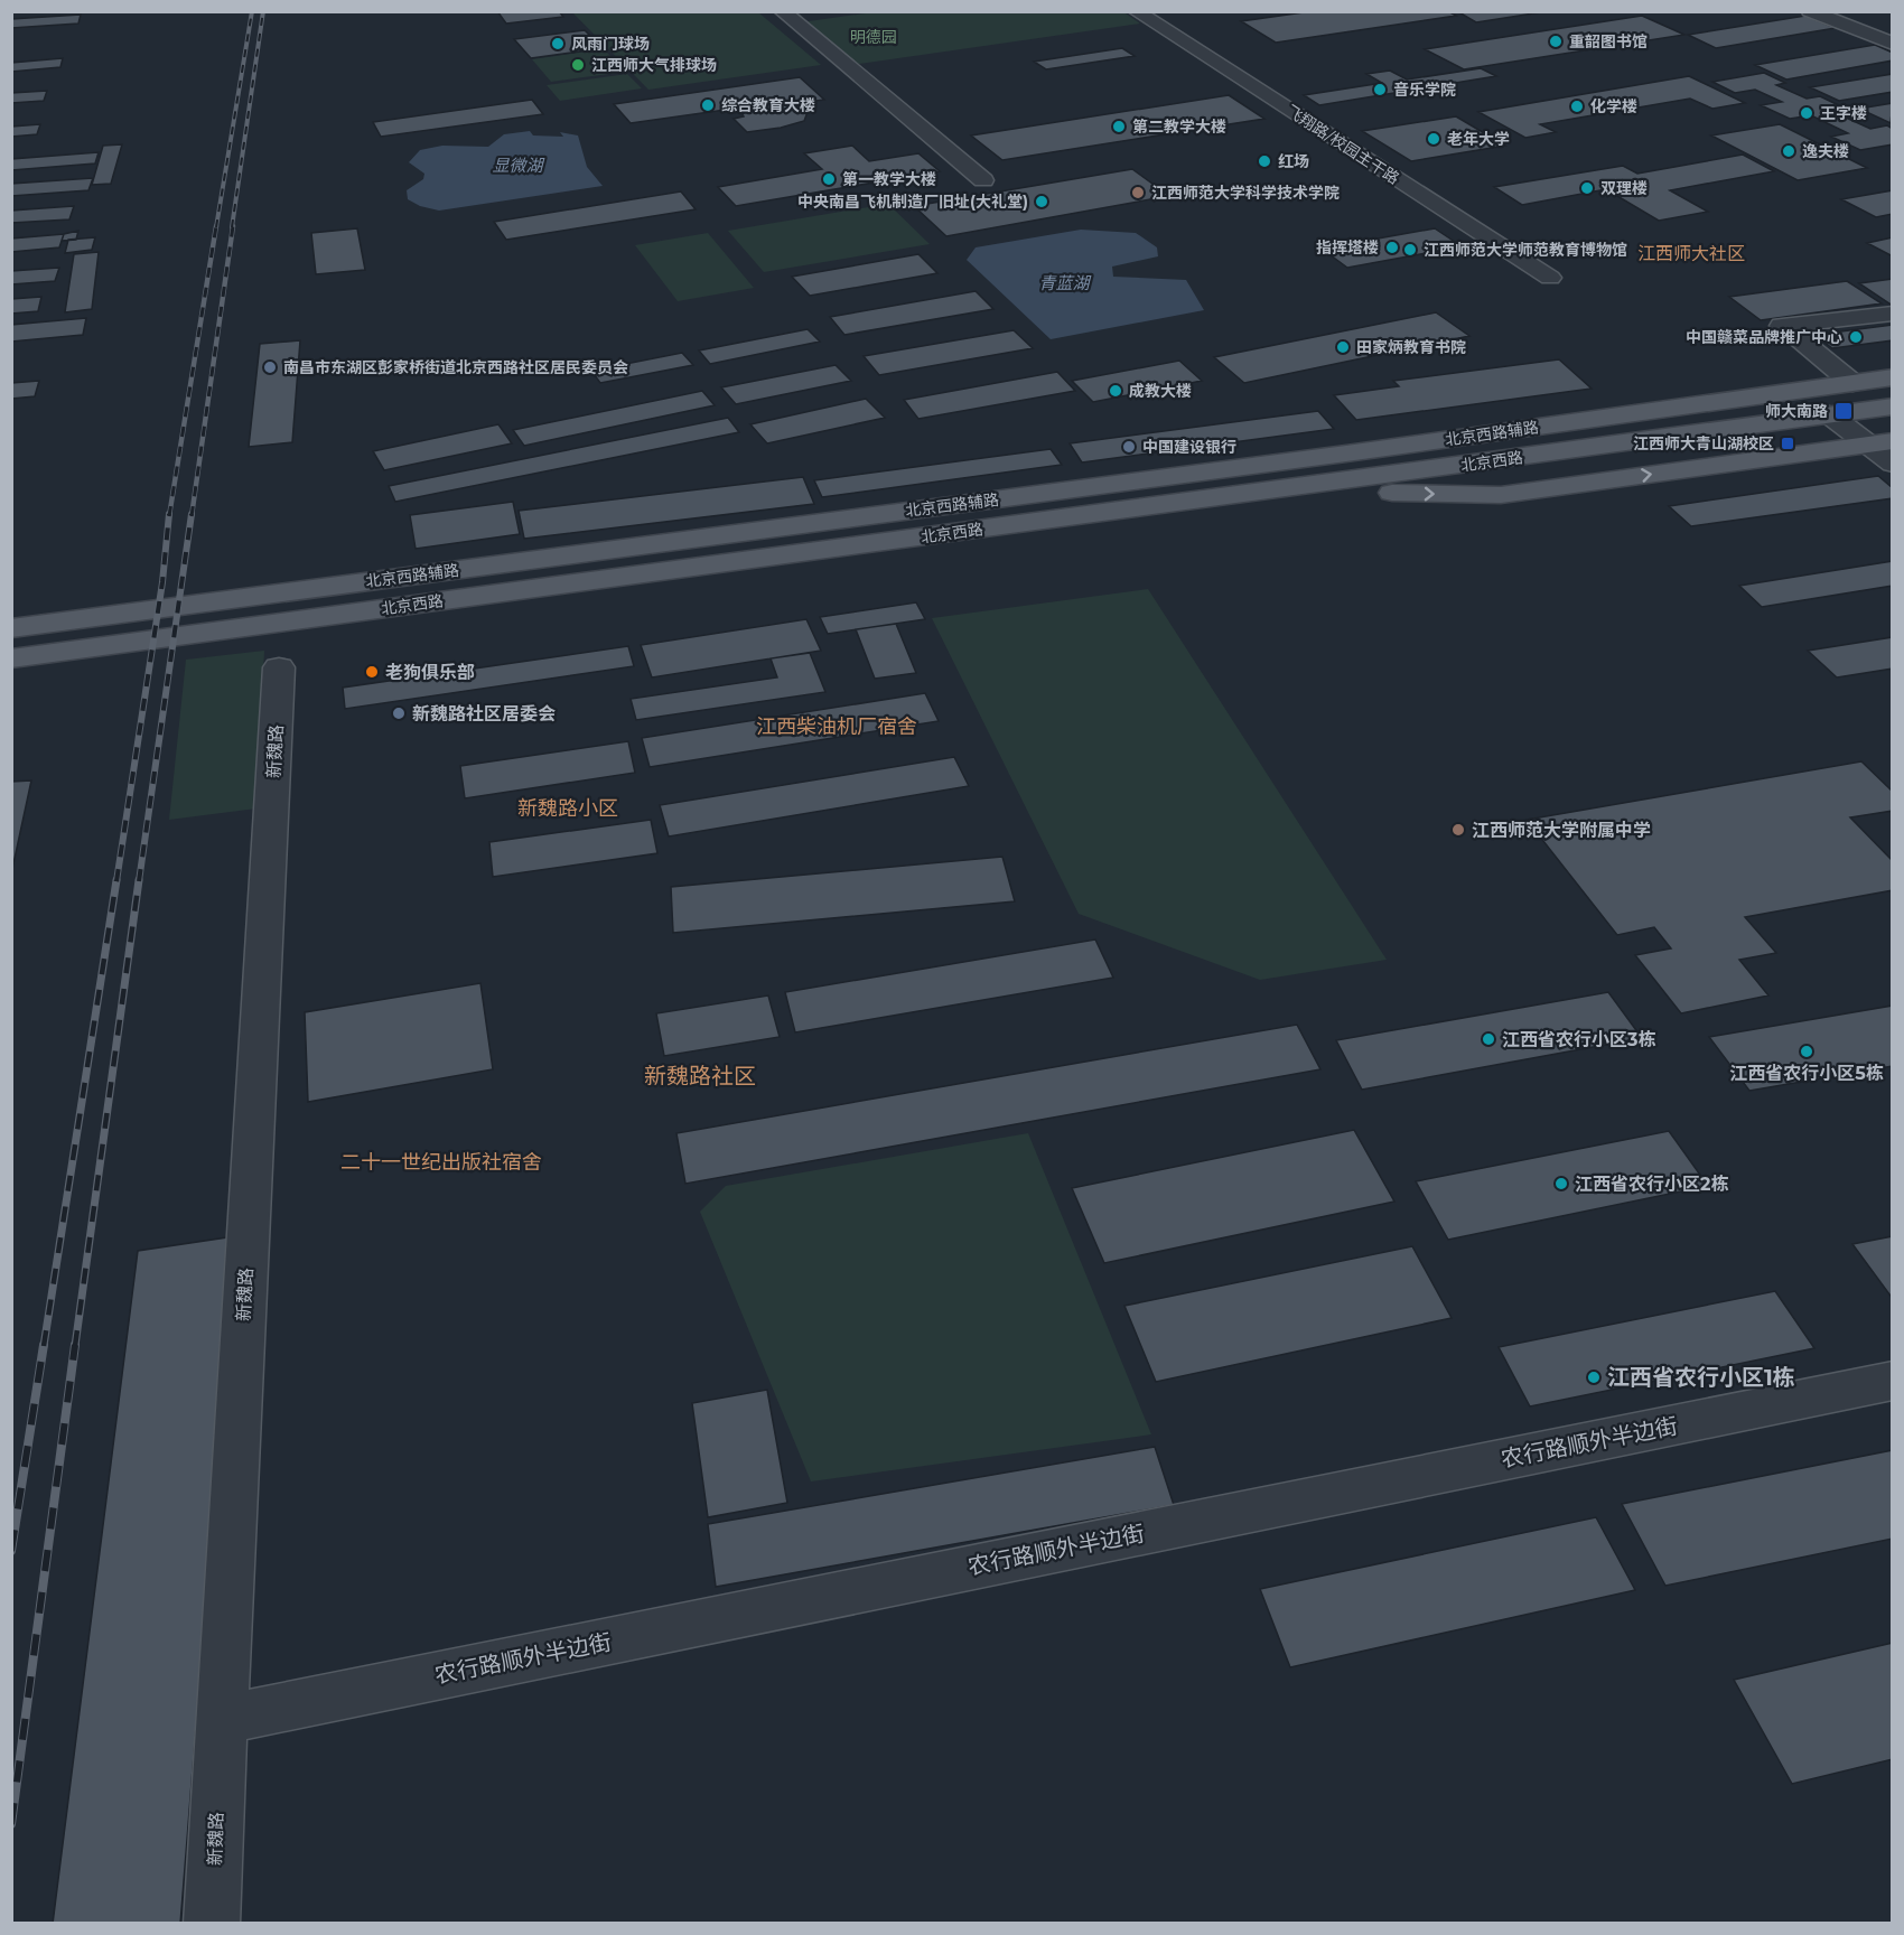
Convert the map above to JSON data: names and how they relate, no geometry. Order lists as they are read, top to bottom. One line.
{"streets":{"main road":["北京西路辅路","北京西路"],"street":["飞翔路/校园主干路","新魏路","农行路顺外半边街"]},"crossings":[["新魏路","农行路顺外半边街"]],"districts":["江西师大社区","江西柴油机厂宿舍","新魏路小区","新魏路社区","二十一世纪出版社宿舍"],"water":["显微湖","青蓝湖"],"parks":["明德园"],"places":{"other":["重韶图书馆","风雨门球场","江西师大气排球场","音乐学院","综合教育大楼","化学楼","王字楼","第二教学大楼","老年大学","逸夫楼","红场","第一教学大楼","双理楼","江西师范大学科学技术学院","中央南昌飞机制造厂旧址(大礼堂)","指挥塔楼","江西师范大学师范教育博物馆","中国赣菜品牌推广中心","田家炳教育书院","南昌市东湖区彭家桥街道北京西路社区居民委员会","成教大楼","中国建设银行","老狗俱乐部","新魏路社区居委会","江西师范大学附属中学","江西省农行小区3栋","江西省农行小区5栋","江西省农行小区2栋","江西省农行小区1栋"],"transit":["师大南路","江西师大青山湖校区"]}}
